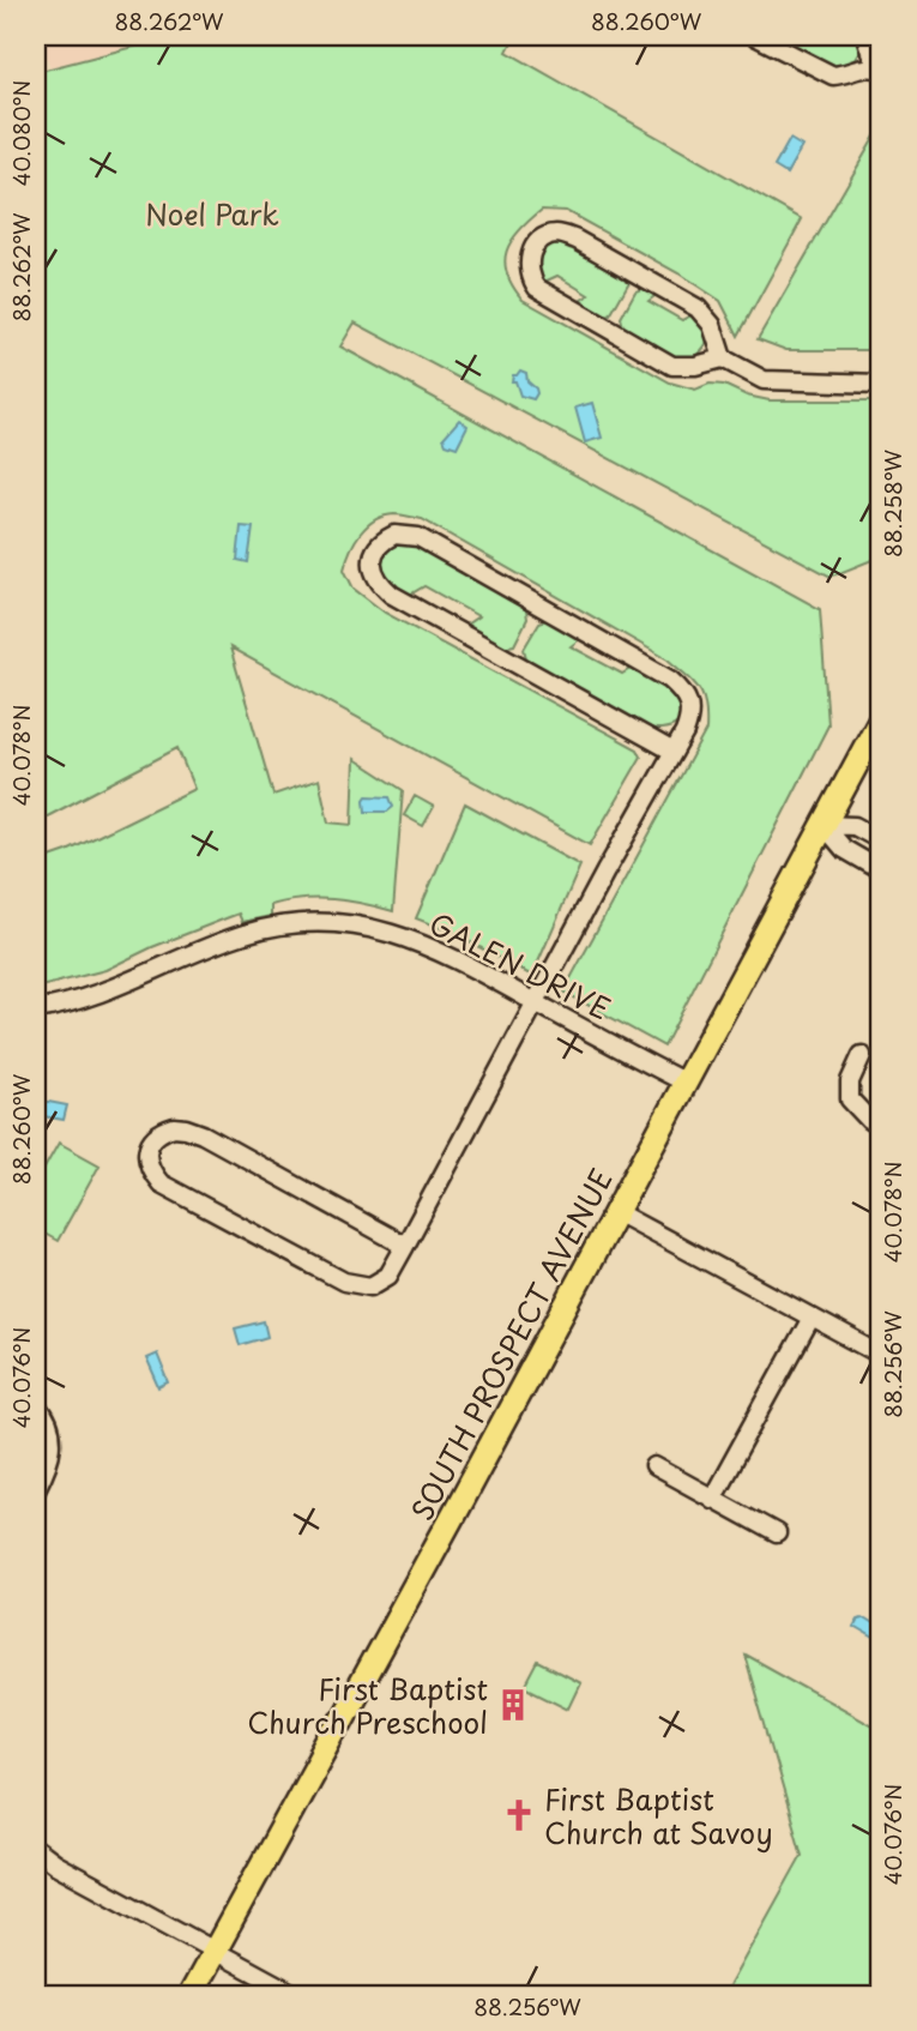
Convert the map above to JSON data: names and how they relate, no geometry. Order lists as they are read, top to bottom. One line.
{"streets":{"main road":["SOUTH PROSPECT AVENUE"],"street":["GALEN DRIVE"]},"crossings":[["GALEN DRIVE","SOUTH PROSPECT AVENUE"]],"parks":["Noel Park"],"places":{"building":["First Baptist Church Preschool"],"church":["First Baptist Church at Savoy"]},"coordinates":["88.262°W","88.260°W","40.080°N","88.258°W","40.078°N","88.256°W","40.076°N"]}
